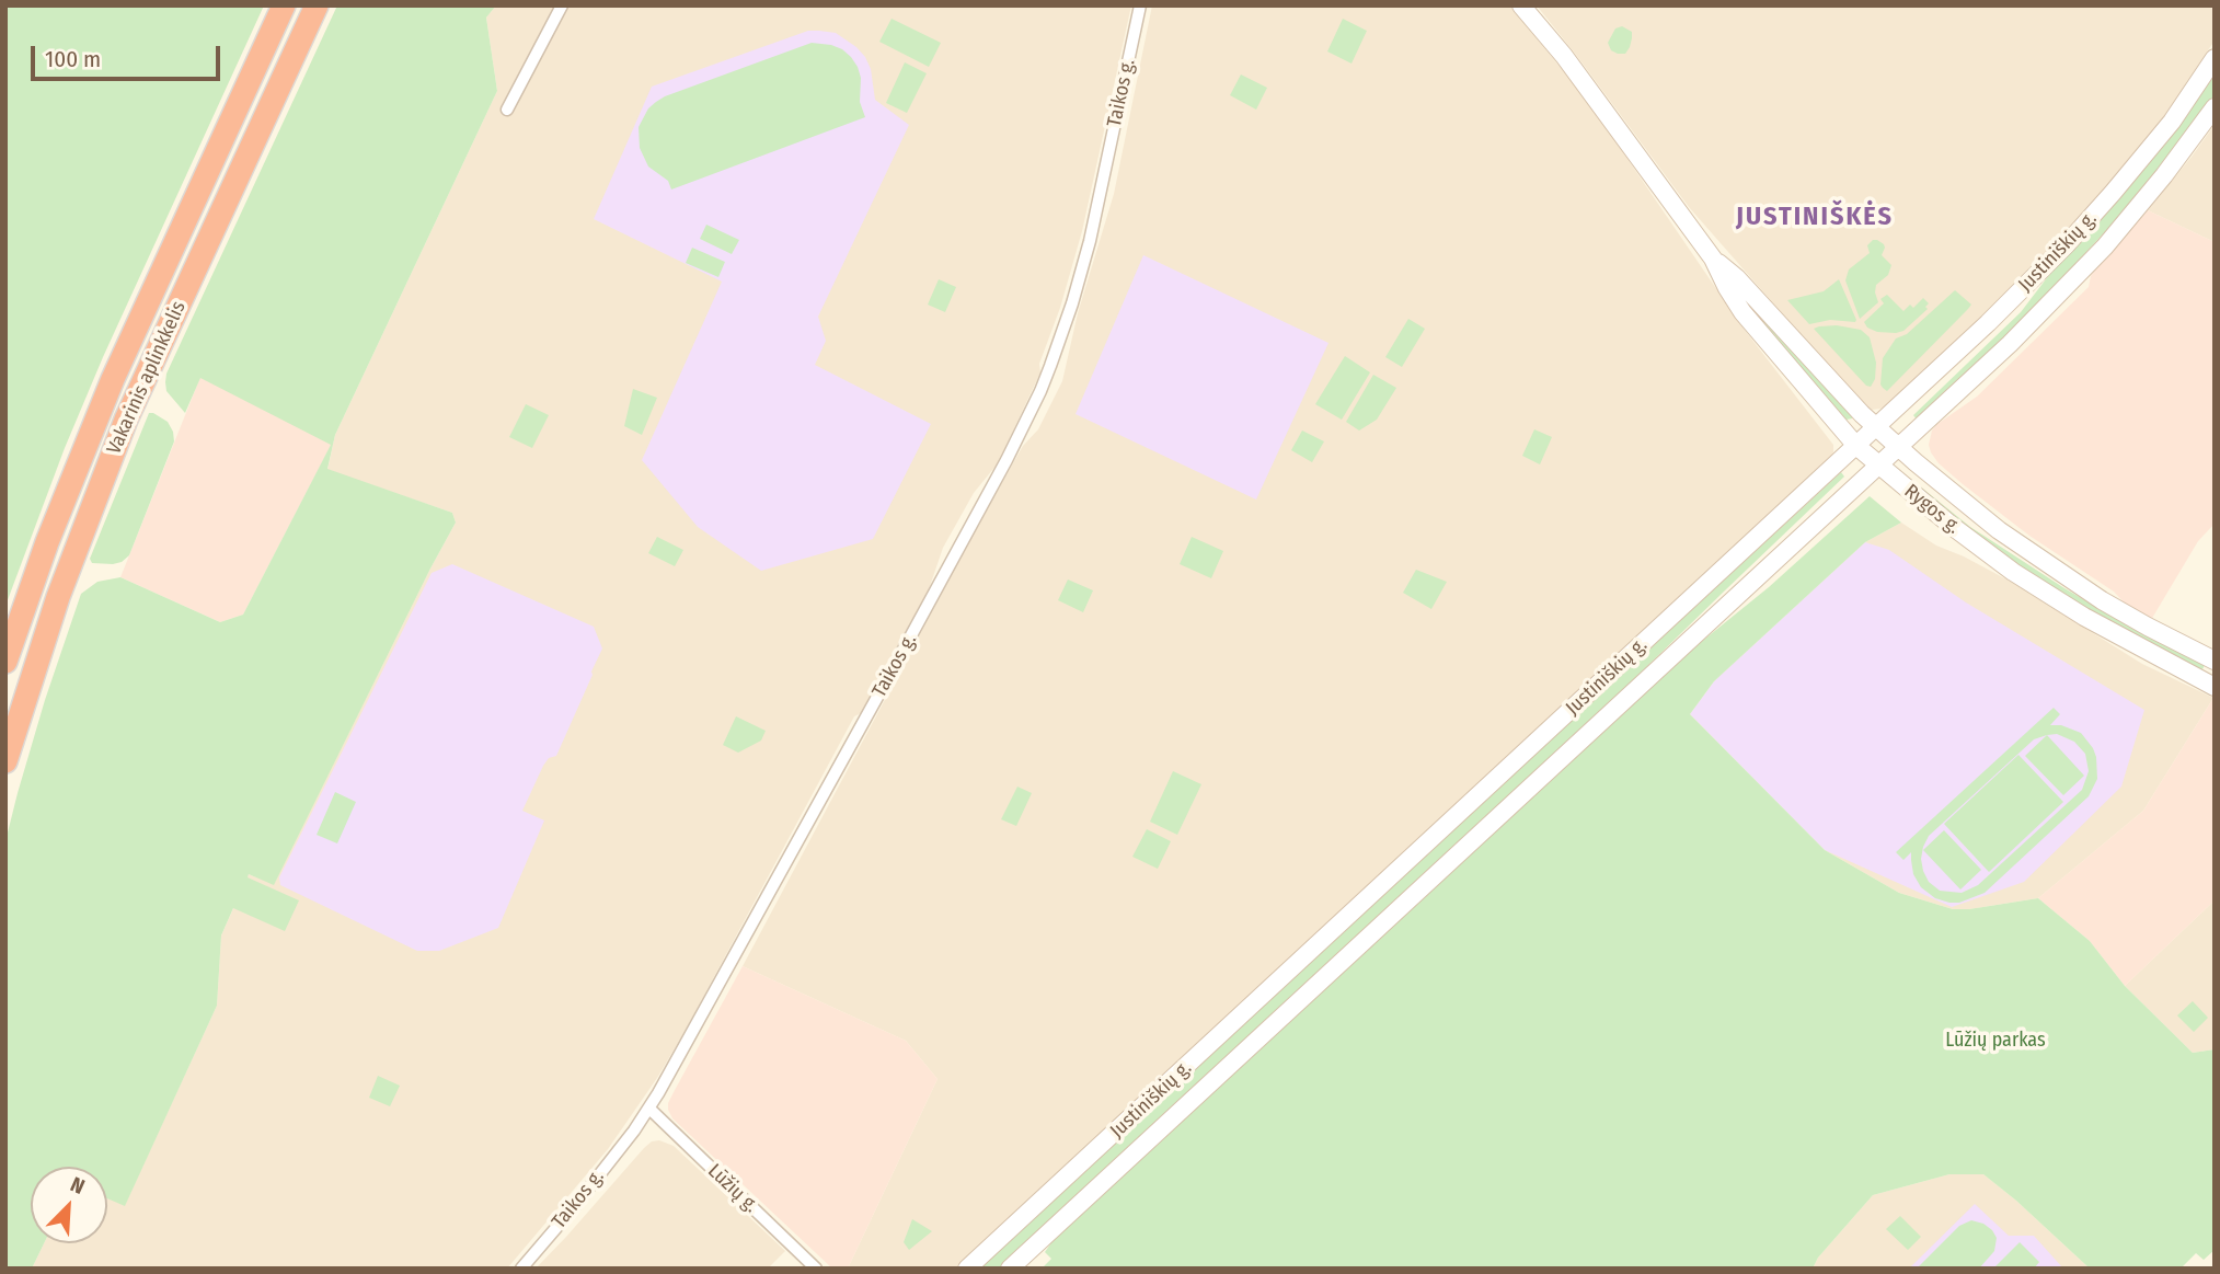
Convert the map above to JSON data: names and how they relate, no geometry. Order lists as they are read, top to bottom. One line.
{"streets":{"highway":["Vakarinis aplinkkelis"],"main road":["Justiniškių g.","Rygos g."],"street":["Taikos g.","Lūžių g."]},"crossings":[["Taikos g.","Lūžių g."],["Justiniškių g.","Rygos g."]],"districts":["JUSTINIŠKĖS"],"parks":["Lūžių parkas"],"scale_bar":"100 m","north":"top right"}
